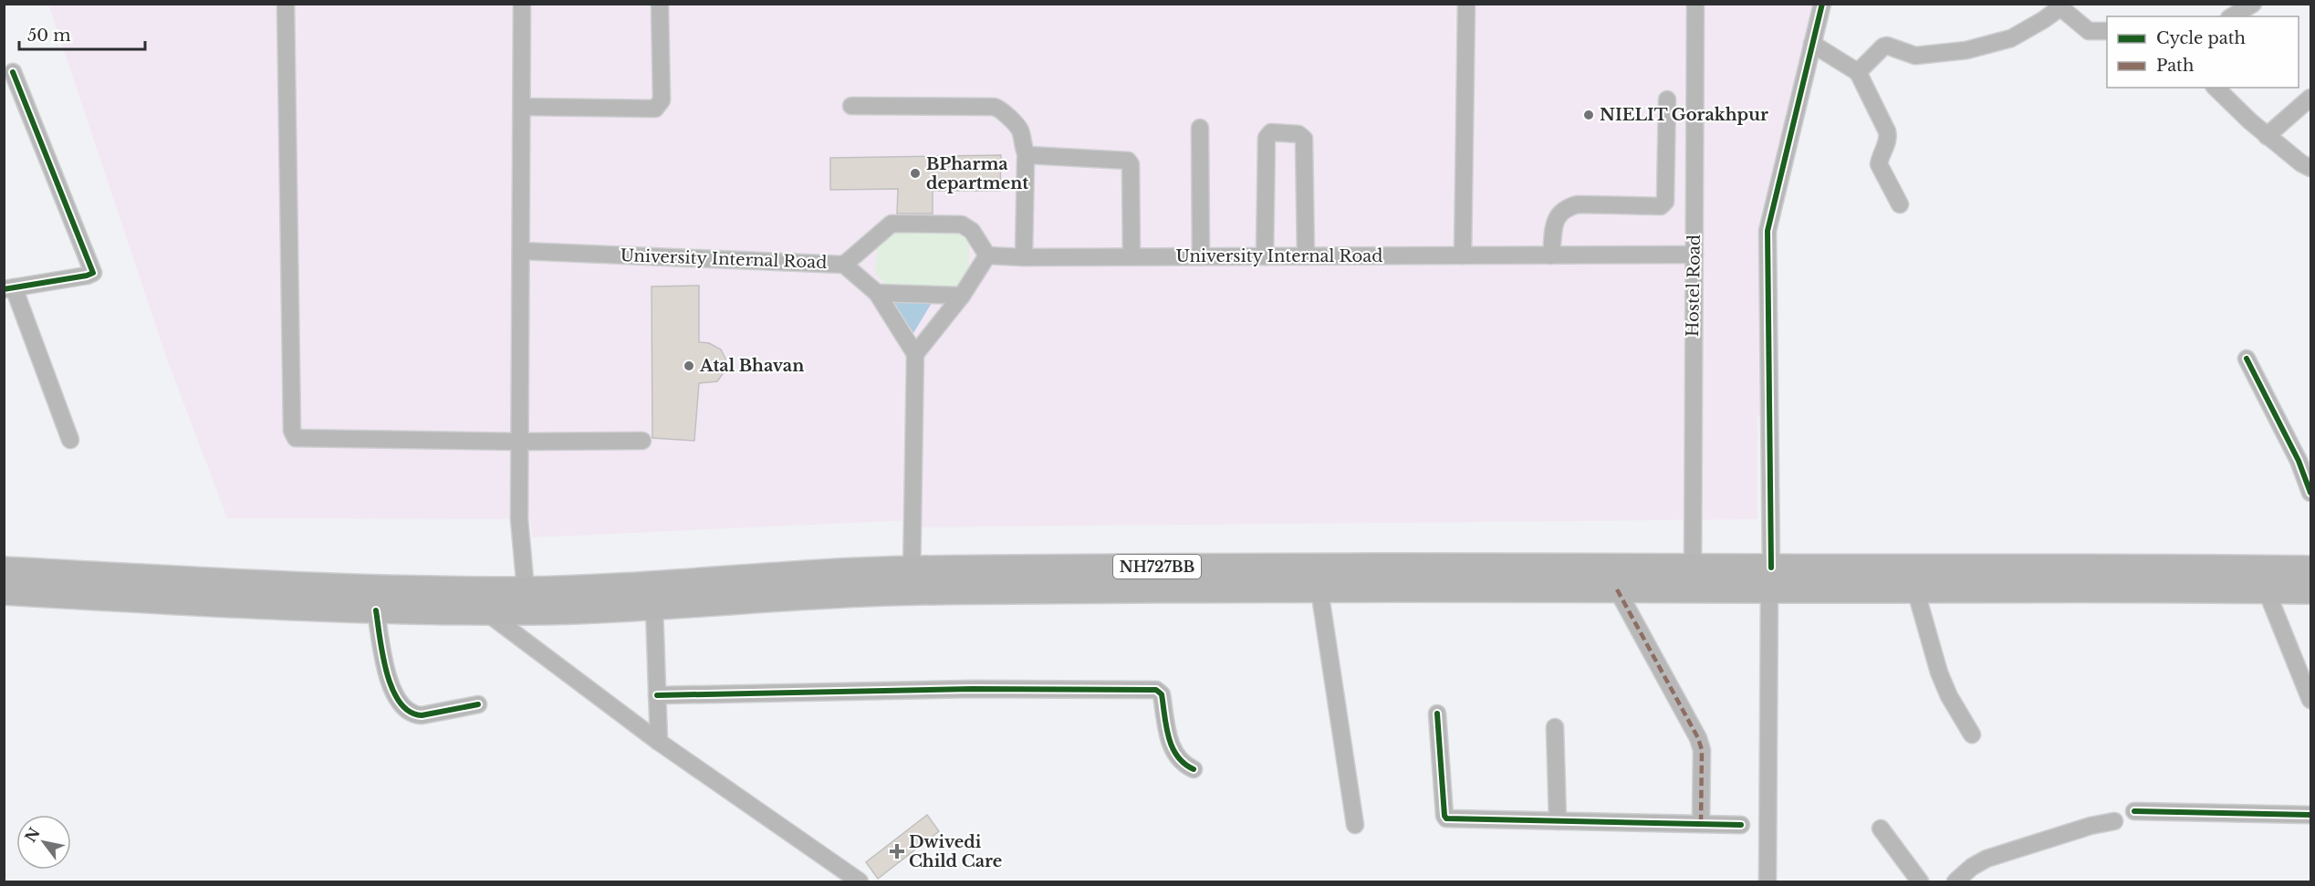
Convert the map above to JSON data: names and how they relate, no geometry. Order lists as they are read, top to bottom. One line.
{"streets":{"highway":["NH727BB"],"street":["University Internal Road","Hostel Road"]},"crossings":[["University Internal Road","Hostel Road"],["Hostel Road","NH727BB"]],"places":{"other":["NIELIT Gorakhpur","BPharma department","Atal Bhavan"],"health":["Dwivedi Child Care"]},"legend":["Cycle path","Path"],"scale_bar":"50 m","north":"top left"}
